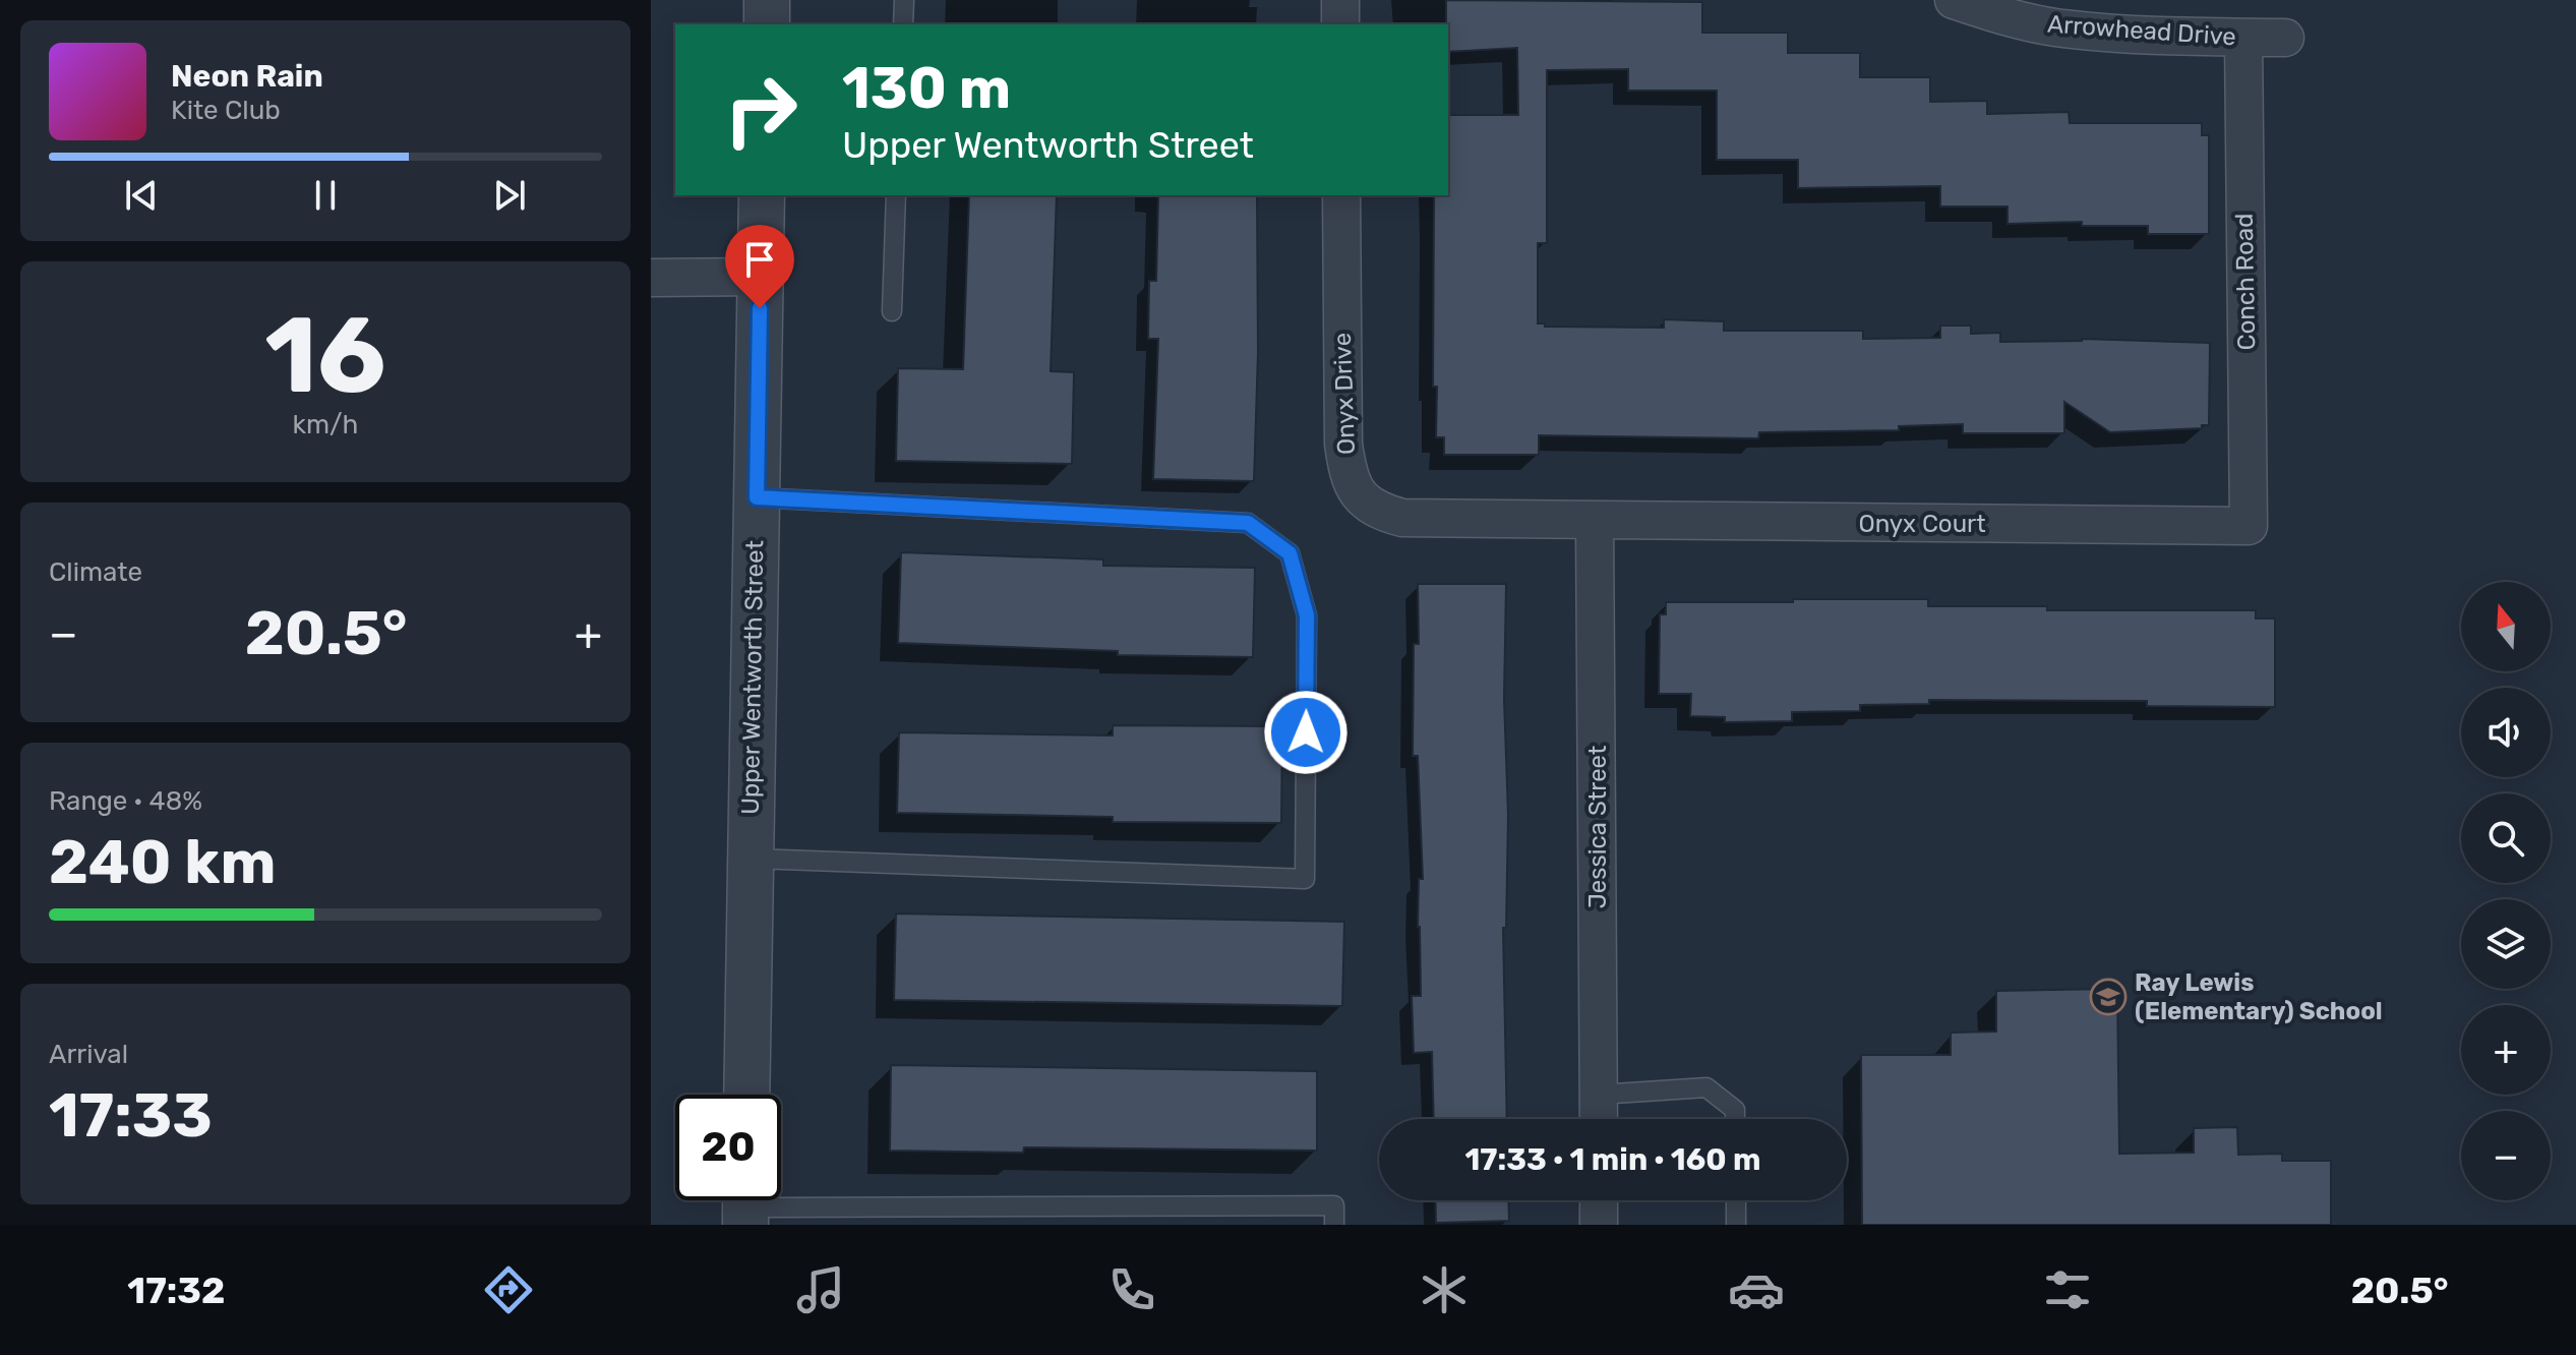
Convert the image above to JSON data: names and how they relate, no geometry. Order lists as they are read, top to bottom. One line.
{"streets":{"street":["Arrowhead Drive","Conch Road","Onyx Drive","Onyx Court","Upper Wentworth Street","Jessica Street"]},"crossings":[["Arrowhead Drive","Conch Road"],["Conch Road","Onyx Court"],["Onyx Drive","Onyx Court"],["Onyx Drive","Jessica Street"],["Onyx Court","Jessica Street"]],"places":{"school or university":["Ray Lewis (Elementary) School"]},"north":"top","page":{"turn":["130 m","Upper Wentworth Street"],"song":["Neon Rain","Kite Club"],"tile":[["16","km/h"],"Climate",["Range · 48%","240 km"],["Arrival","17:33"]],"map_buttons":["+","−"],"heat":["−","20.5°","+"],"limit":"20","trip":"17:33 · 1 min · 160 m","tabs":["17:32","20.5°"]}}
